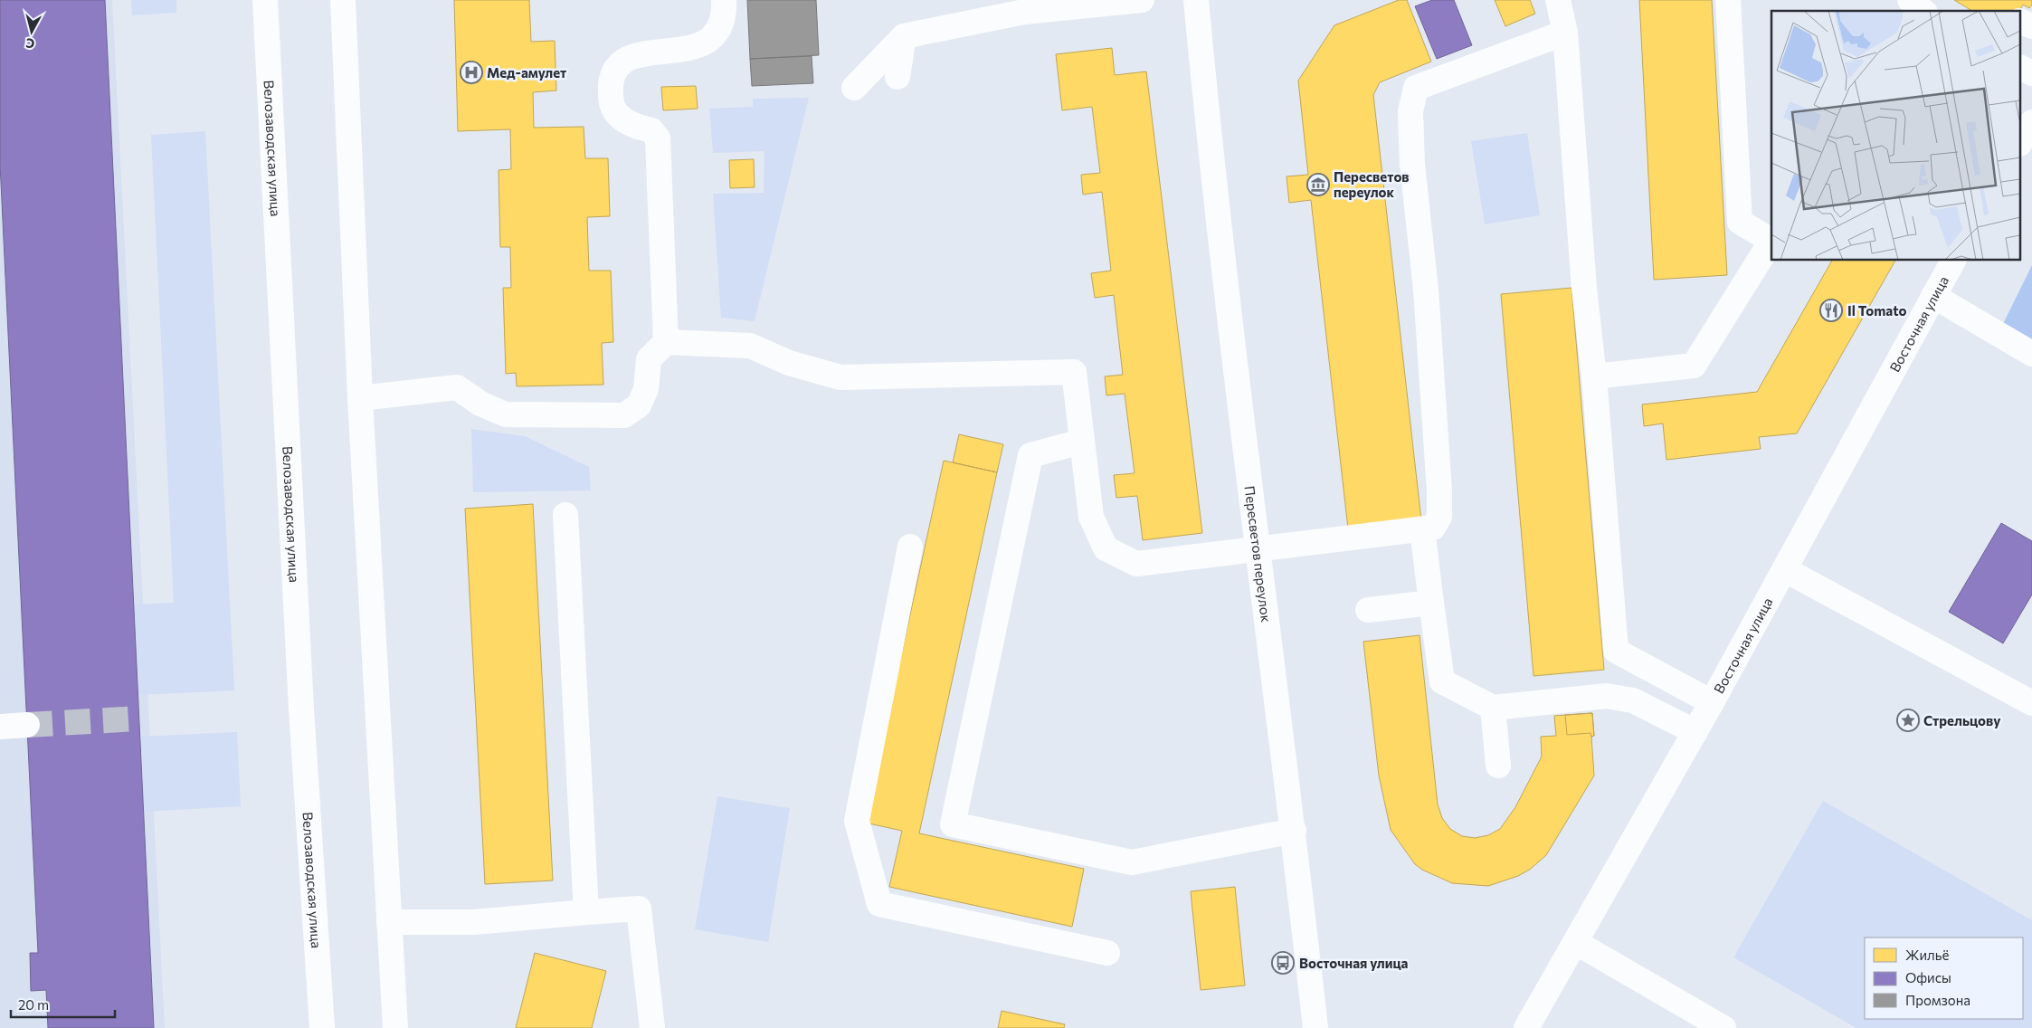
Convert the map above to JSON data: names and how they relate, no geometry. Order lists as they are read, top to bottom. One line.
{"streets":{"main road":["Велозаводская улица","Восточная улица","Пересветов переулок"]},"places":{"hospital":["Мед-амулет"],"museum":["Пересветов переулок"],"restaurant":["Il Tomato"],"place":["Стрельцову"],"bus stop":["Восточная улица"]},"legend":["Жильё","Офисы","Промзона"],"scale_bar":"20 m","north":"bottom"}
